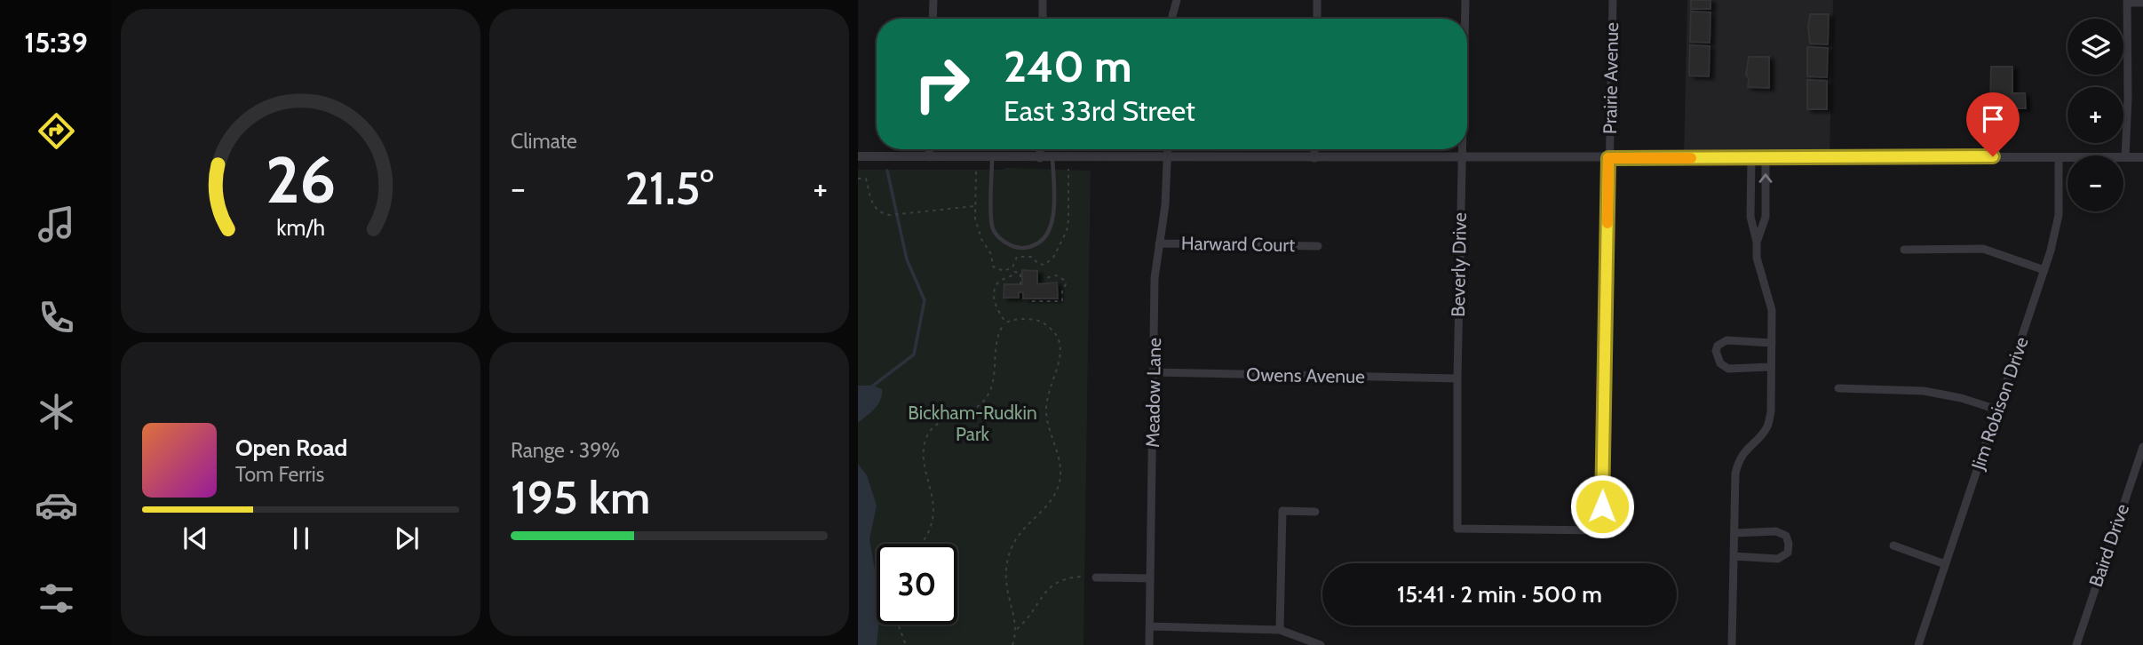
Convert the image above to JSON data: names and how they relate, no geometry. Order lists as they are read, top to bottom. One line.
{"streets":{"street":["Prairie Avenue","Harward Court","Beverly Drive","Owens Avenue","Meadow Lane","Jim Robison Drive","Baird Drive"]},"crossings":[["Prairie Avenue","Beverly Drive"],["Harward Court","Meadow Lane"],["Beverly Drive","Owens Avenue"],["Owens Avenue","Meadow Lane"]],"parks":["Bickham-Rudkin Park"],"page":{"tabs":"15:39","tile":["Climate",["Range · 39%","195 km"]],"map_buttons":["+","−"],"turn":["240 m","East 33rd Street"],"heat":["−","21.5°","+"],"song":["Open Road","Tom Ferris"],"limit":"30","trip":"15:41 · 2 min · 500 m","gauge":["26","km/h"]}}
